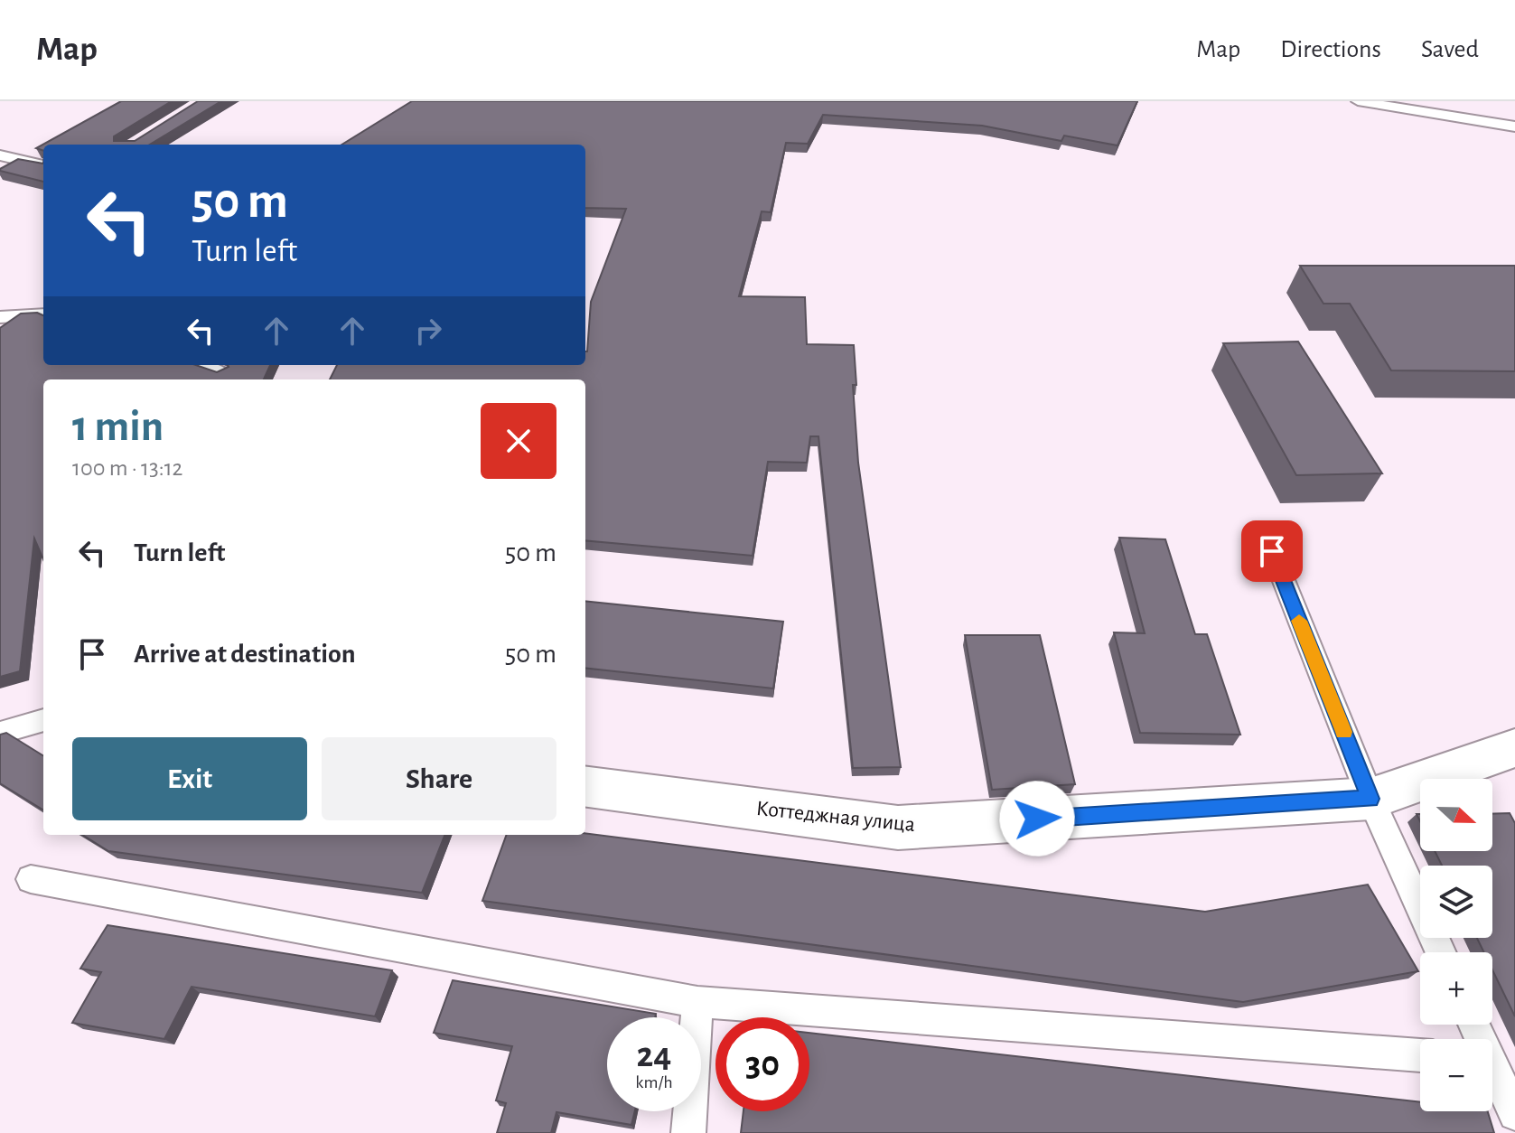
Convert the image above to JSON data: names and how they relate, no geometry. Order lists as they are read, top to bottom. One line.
{"streets":{"street":["Коттеджная улица"]},"north":"right","page":{"header":"Map","nav":["Map","Directions","Saved"],"turn":["50 m","Turn left"],"heading":["1 min","100 m · 13:12"],"list":[{"name":"Turn left","value":"50 m"},{"name":"Arrive at destination","value":"50 m"}],"buttons":["Exit","Share"],"map_buttons":["+","−"],"speed":"24 km/h","limit":"30"}}
